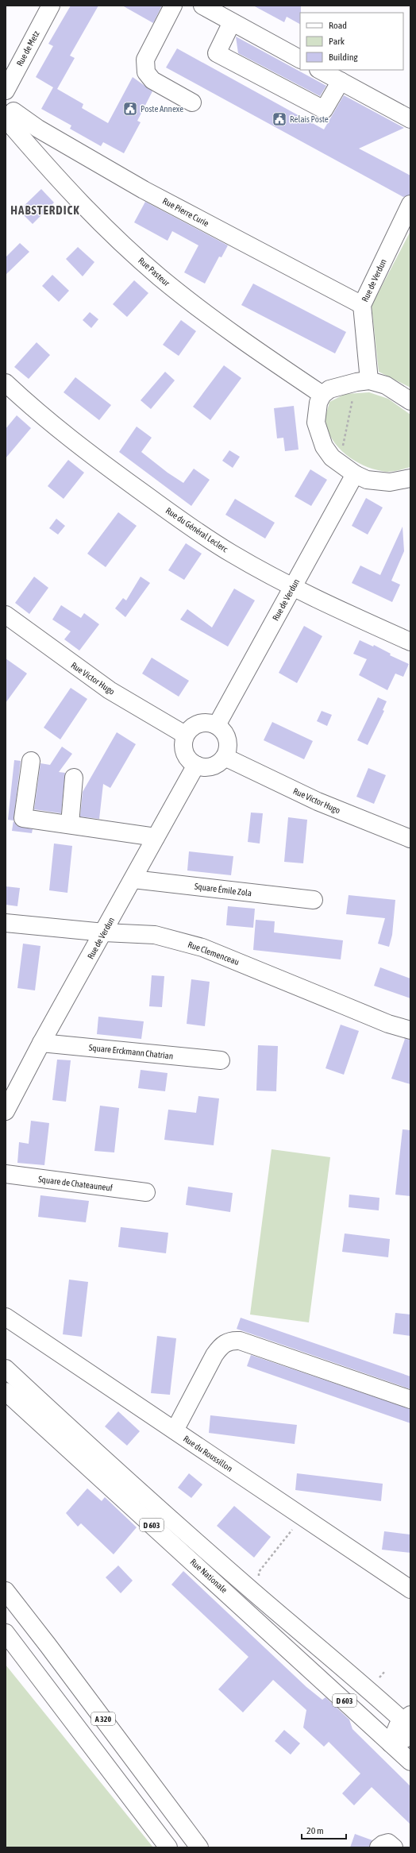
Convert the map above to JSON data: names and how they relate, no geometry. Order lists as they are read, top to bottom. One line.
{"streets":{"main road":["Rue de Metz","Rue Pierre Curie","Rue Pasteur","Rue de Verdun","Rue du Général Leclerc","Rue Victor Hugo","Square Émile Zola","Rue Clemenceau","Square Erckmann Chatrian","Square de Chateauneuf","Rue du Roussillon","D 603","Rue Nationale","A 320"]},"crossings":[["Rue de Metz","Rue Pasteur"],["Rue Pierre Curie","Rue Pasteur"],["Rue Pierre Curie","Rue de Verdun"],["Rue de Verdun","Rue du Général Leclerc"],["Rue de Verdun","Rue Victor Hugo"],["Rue de Verdun","Square Émile Zola"],["Rue de Verdun","Rue Clemenceau"],["Rue de Verdun","Square Erckmann Chatrian"]],"districts":["HABSTERDICK"],"places":{"public building":["Poste Annexe","Relais Poste"]},"legend":["Road","Park","Building"],"scale_bar":"20 m"}
